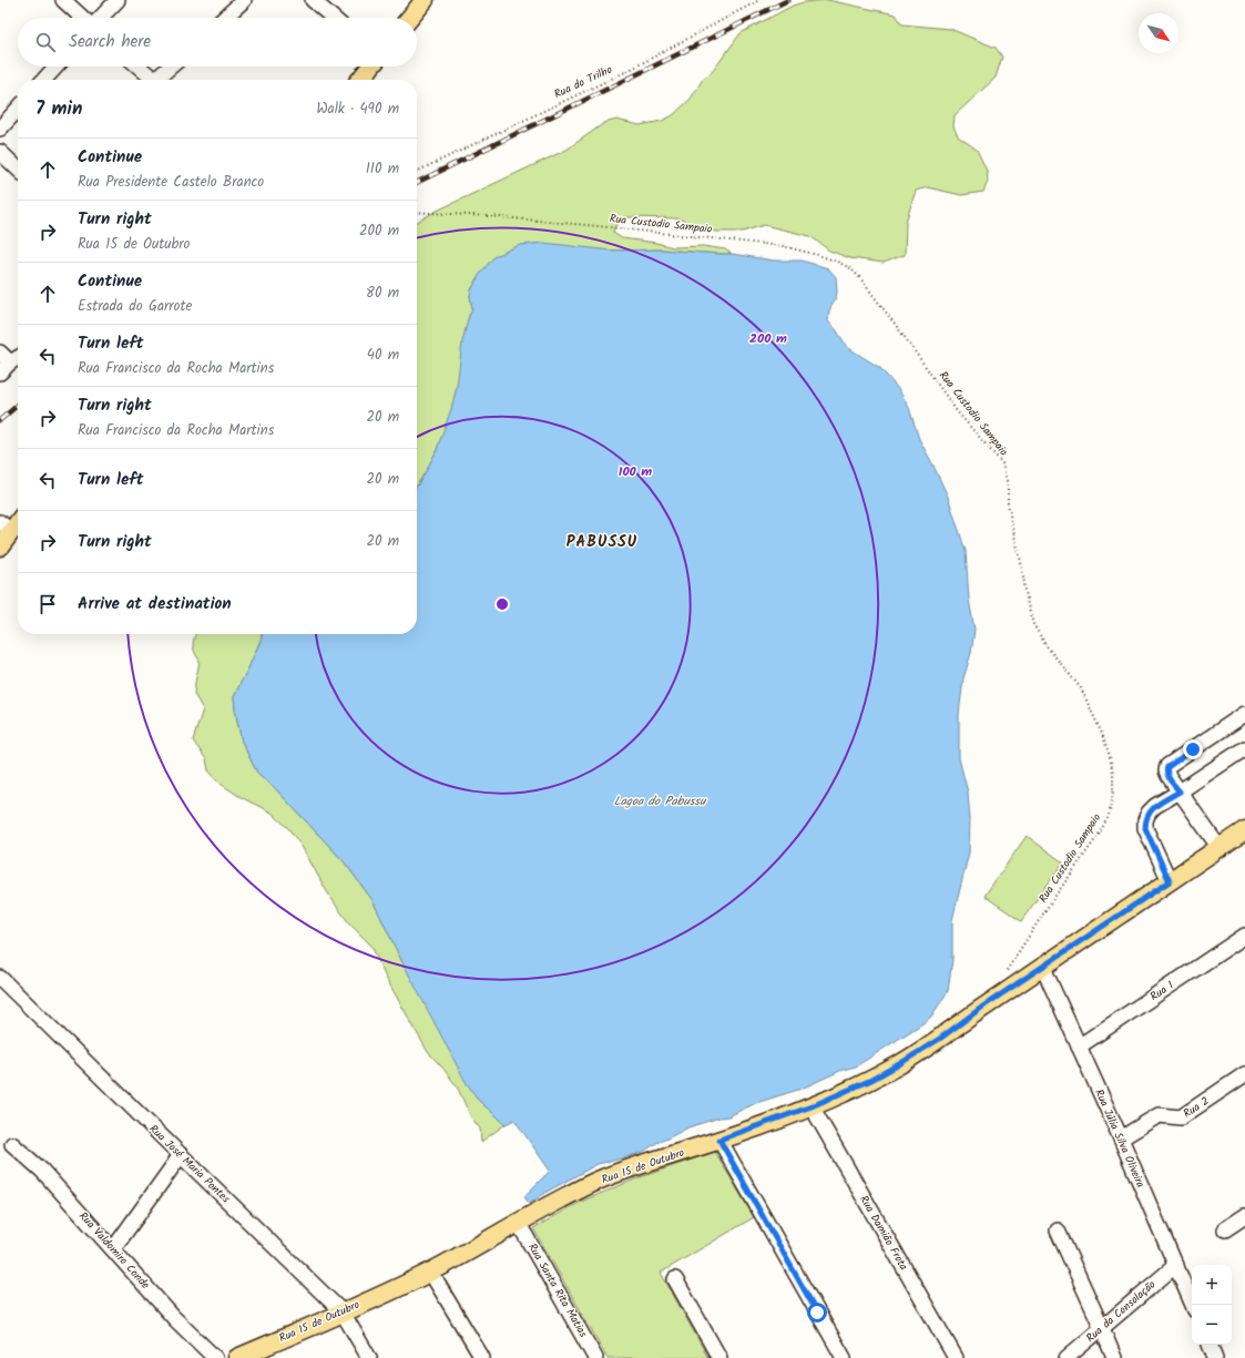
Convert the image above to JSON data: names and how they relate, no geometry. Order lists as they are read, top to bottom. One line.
{"streets":{"main road":["Rua 15 de Outubro"],"street":["Rua 1","Rua 2","Rua Júlia Silva Oliveira","Rua José Maria Pontes","Rua Damião Frota","Rua Valdomiro Conde","Rua Santa Rita Matias","Rua da Consolação"],"path":["Rua do Trilho","Rua Custodio Sampaio"]},"crossings":[["Rua 1","Rua Júlia Silva Oliveira"],["Rua 2","Rua Júlia Silva Oliveira"],["Rua Júlia Silva Oliveira","Rua 15 de Outubro"],["Rua Júlia Silva Oliveira","Rua da Consolação"],["Rua José Maria Pontes","Rua 15 de Outubro"],["Rua 15 de Outubro","Rua Damião Frota"],["Rua 15 de Outubro","Rua Santa Rita Matias"]],"districts":["PABUSSU"],"water":["Lagoa do Pabussu"],"north":"bottom right","page":{"search":"Search here","heading":["7 min","Walk · 490 m"],"list":[["Continue","Rua Presidente Castelo Branco","110 m"],["Turn right","Rua 15 de Outubro","200 m"],["Continue","Estrada do Garrote","80 m"],["Turn left","Rua Francisco da Rocha Martins","40 m"],["Turn right","Rua Francisco da Rocha Martins","20 m"],["Turn left","20 m"],["Turn right","20 m"],"Arrive at destination"],"map_buttons":["+","−"]},"rings":["200 m","100 m"]}
